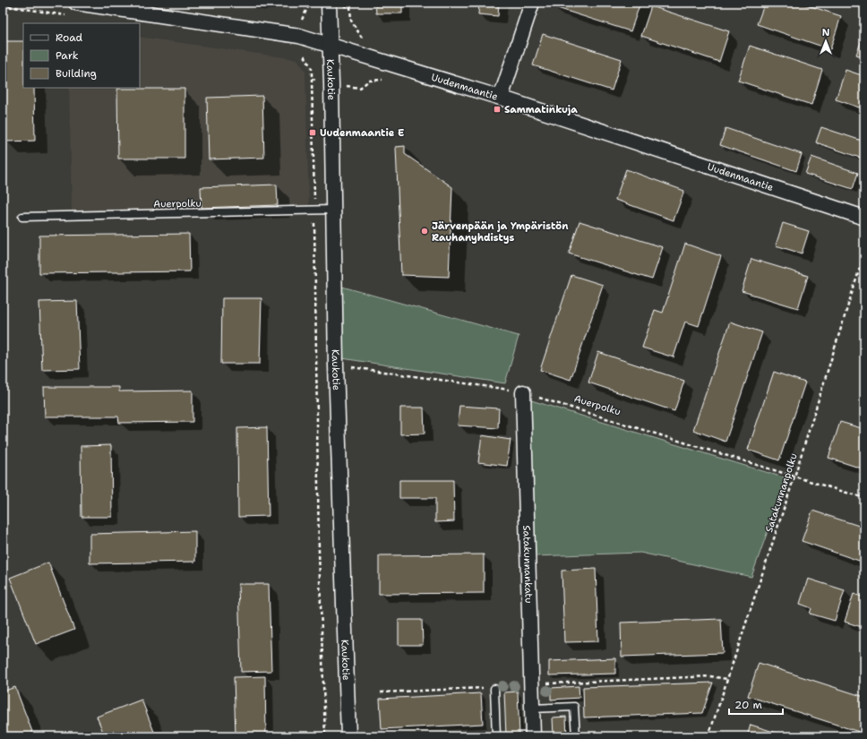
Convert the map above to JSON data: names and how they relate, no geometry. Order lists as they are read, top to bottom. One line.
{"streets":{"street":["Kaukotie","Uudenmaantie","Satakunnankatu"],"lane":["Auerpolku"],"path":["Satakunnanpolku"]},"crossings":[["Kaukotie","Uudenmaantie"],["Kaukotie","Auerpolku"],["Auerpolku","Satakunnanpolku"],["Auerpolku","Satakunnankatu"]],"places":{"transit":["Sammatinkuja","Uudenmaantie E"],"other":["Järvenpään ja Ympäristön Rauhanyhdistys"]},"legend":["Road","Park","Building"],"scale_bar":"20 m","north":"top"}
